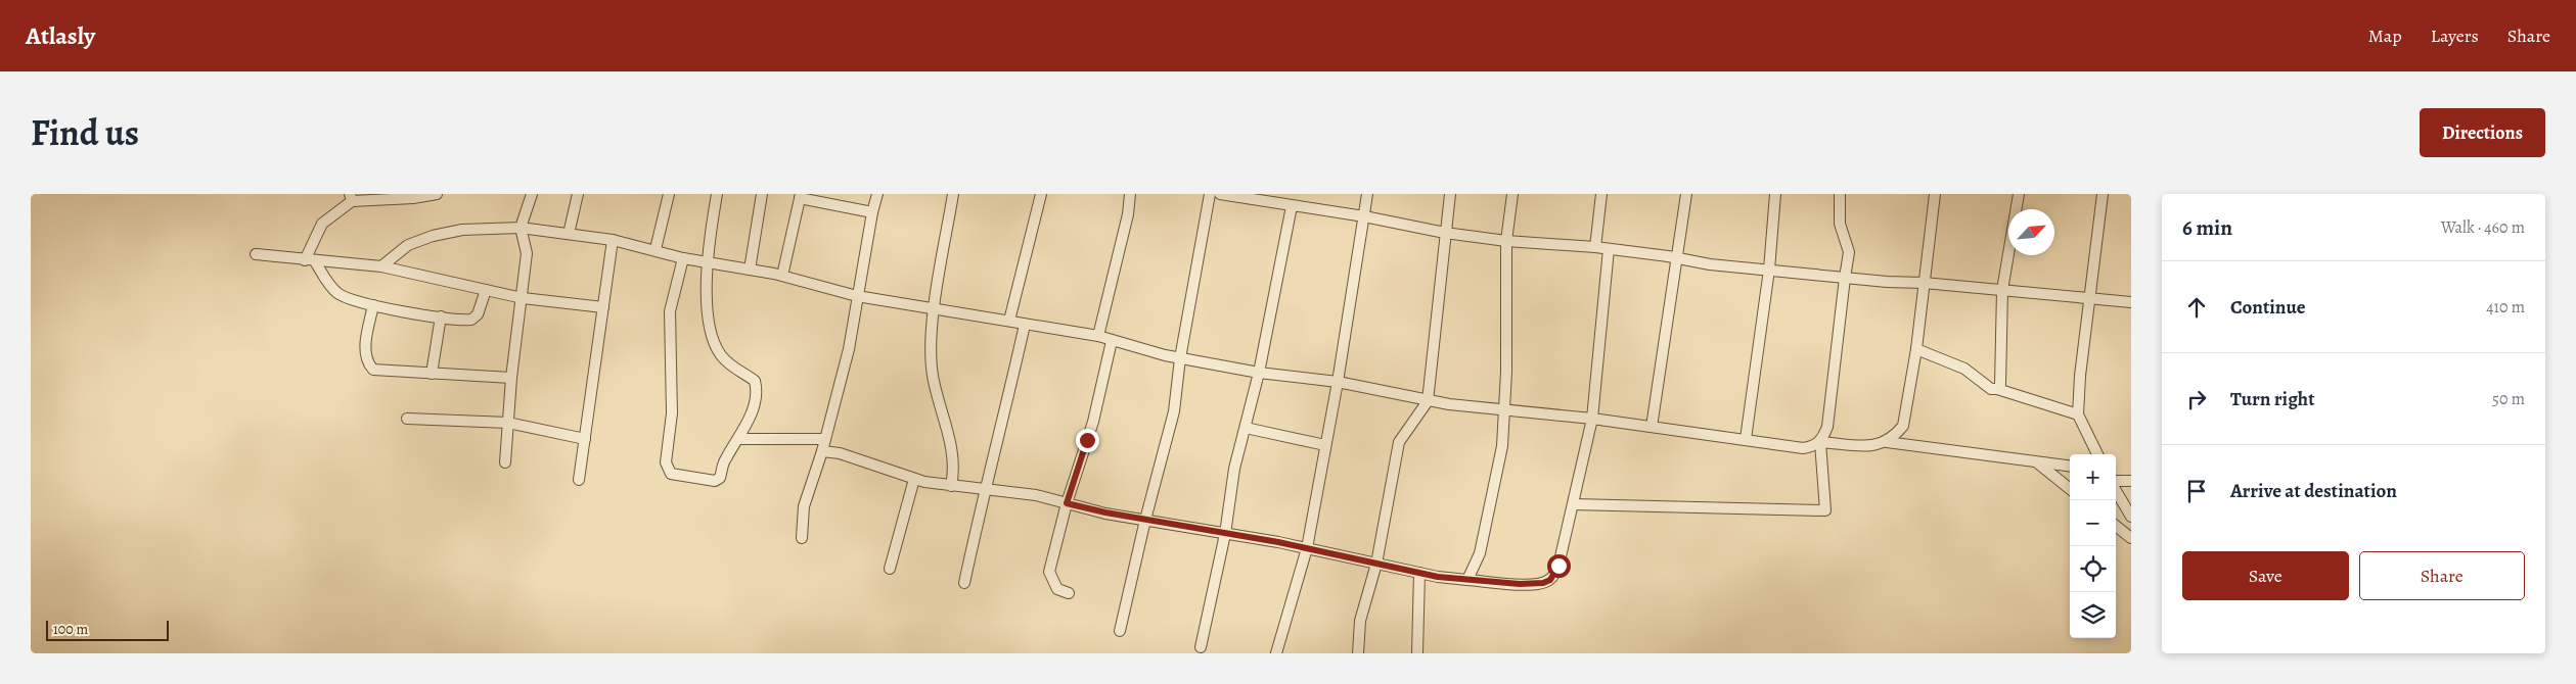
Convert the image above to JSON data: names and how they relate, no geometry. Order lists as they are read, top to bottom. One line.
{"scale_bar":"100 m","north":"top right","page":{"header":"Atlasly","nav":["Map","Layers","Share"],"title":"Find us","buttons":["Directions",["Save","Share"]],"heading":["6 min","Walk · 460 m"],"list":[["Continue","410 m"],["Turn right","50 m"],"Arrive at destination"],"map_buttons":["+","−"],"scale":"100 m"}}
